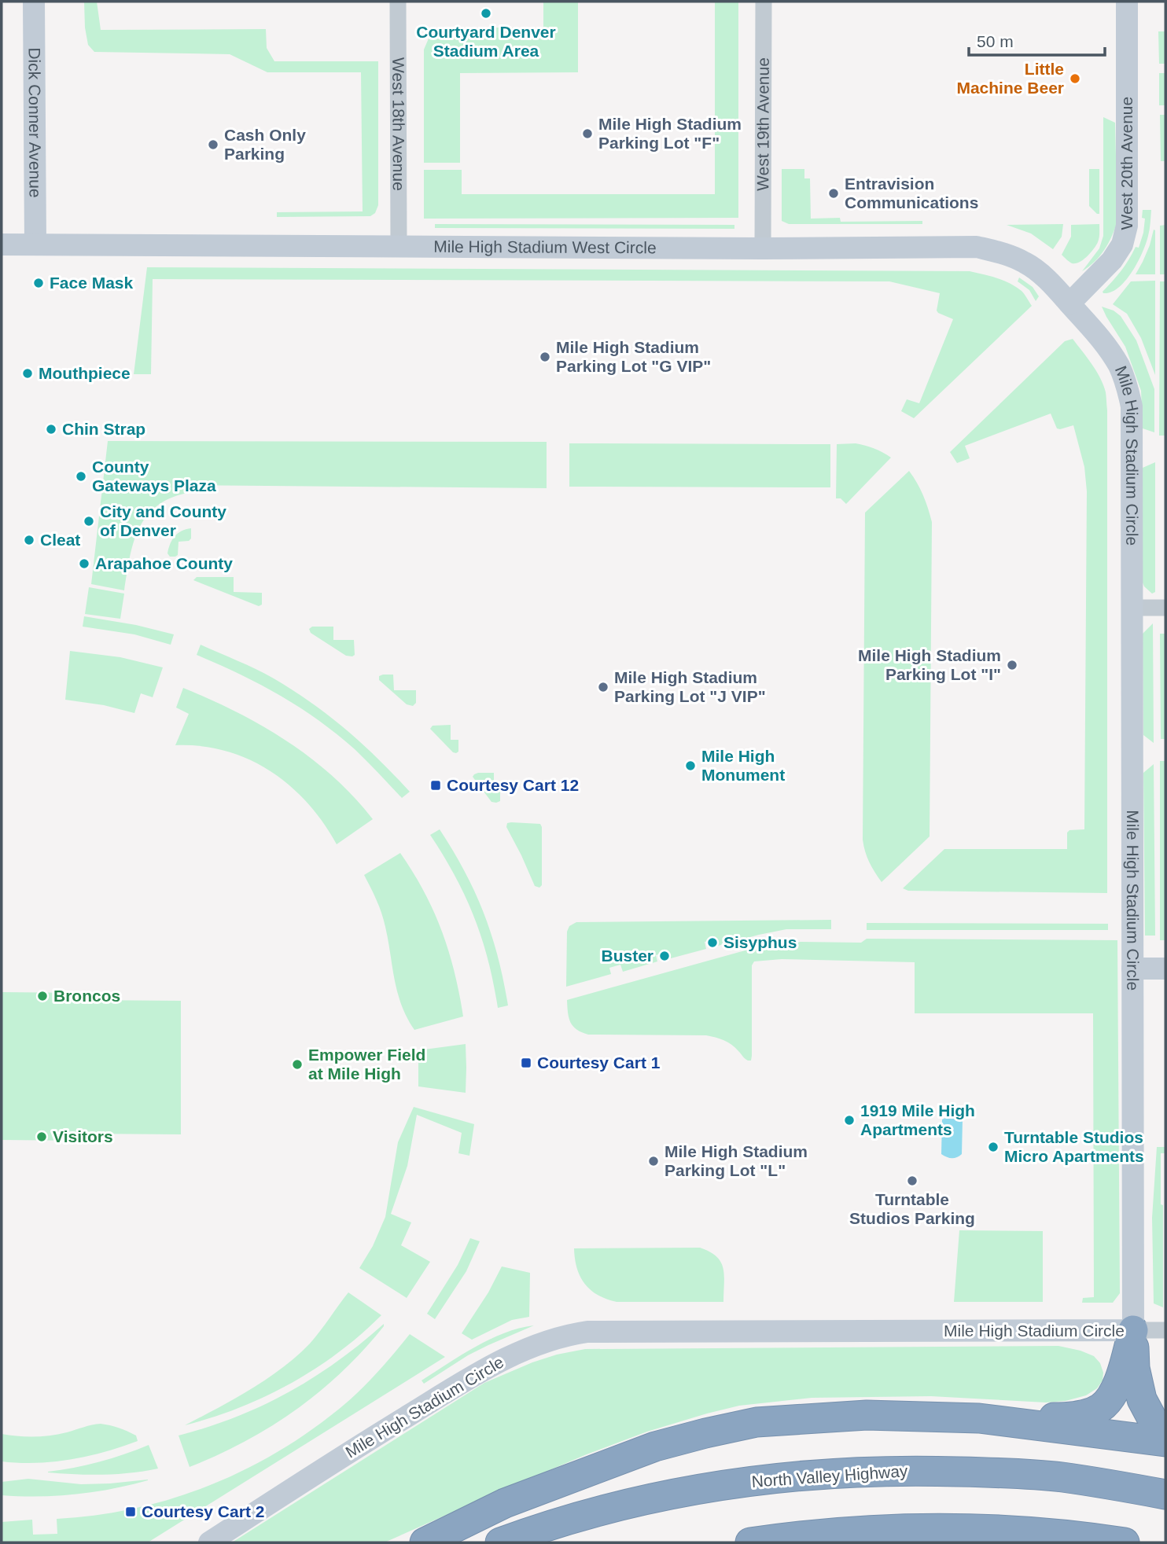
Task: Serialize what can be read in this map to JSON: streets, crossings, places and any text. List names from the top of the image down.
{
  "streets": {
    "highway": ["North Valley Highway"],
    "street": [
      "Dick Conner Avenue",
      "West 18th Avenue",
      "West 19th Avenue",
      "West 20th Avenue",
      "Mile High Stadium West Circle",
      "Mile High Stadium Circle"
    ]
  },
  "crossings": [
    ["Dick Conner Avenue", "Mile High Stadium West Circle"],
    ["West 18th Avenue", "Mile High Stadium West Circle"],
    ["West 19th Avenue", "Mile High Stadium West Circle"],
    ["West 20th Avenue", "Mile High Stadium West Circle"],
    ["West 20th Avenue", "Mile High Stadium Circle"],
    ["Mile High Stadium West Circle", "Mile High Stadium Circle"]
  ],
  "places": {
    "other": [
      "Courtyard Denver Stadium Area",
      "Little Machine Beer",
      "Mile High Stadium Parking Lot \"F\"",
      "Cash Only Parking",
      "Entravision Communications",
      "Face Mask",
      "Mile High Stadium Parking Lot \"G VIP\"",
      "Mouthpiece",
      "Chin Strap",
      "County Gateways Plaza",
      "City and County of Denver",
      "Cleat",
      "Arapahoe County",
      "Mile High Stadium Parking Lot \"I\"",
      "Mile High Stadium Parking Lot \"J VIP\"",
      "Mile High Monument",
      "Sisyphus",
      "Buster",
      "Broncos",
      "Empower Field at Mile High",
      "1919 Mile High Apartments",
      "Visitors",
      "Turntable Studios Micro Apartments",
      "Mile High Stadium Parking Lot \"L\"",
      "Turntable Studios Parking"
    ],
    "transit": ["Courtesy Cart 12", "Courtesy Cart 1", "Courtesy Cart 2"]
  },
  "scale_bar": "50 m"
}
